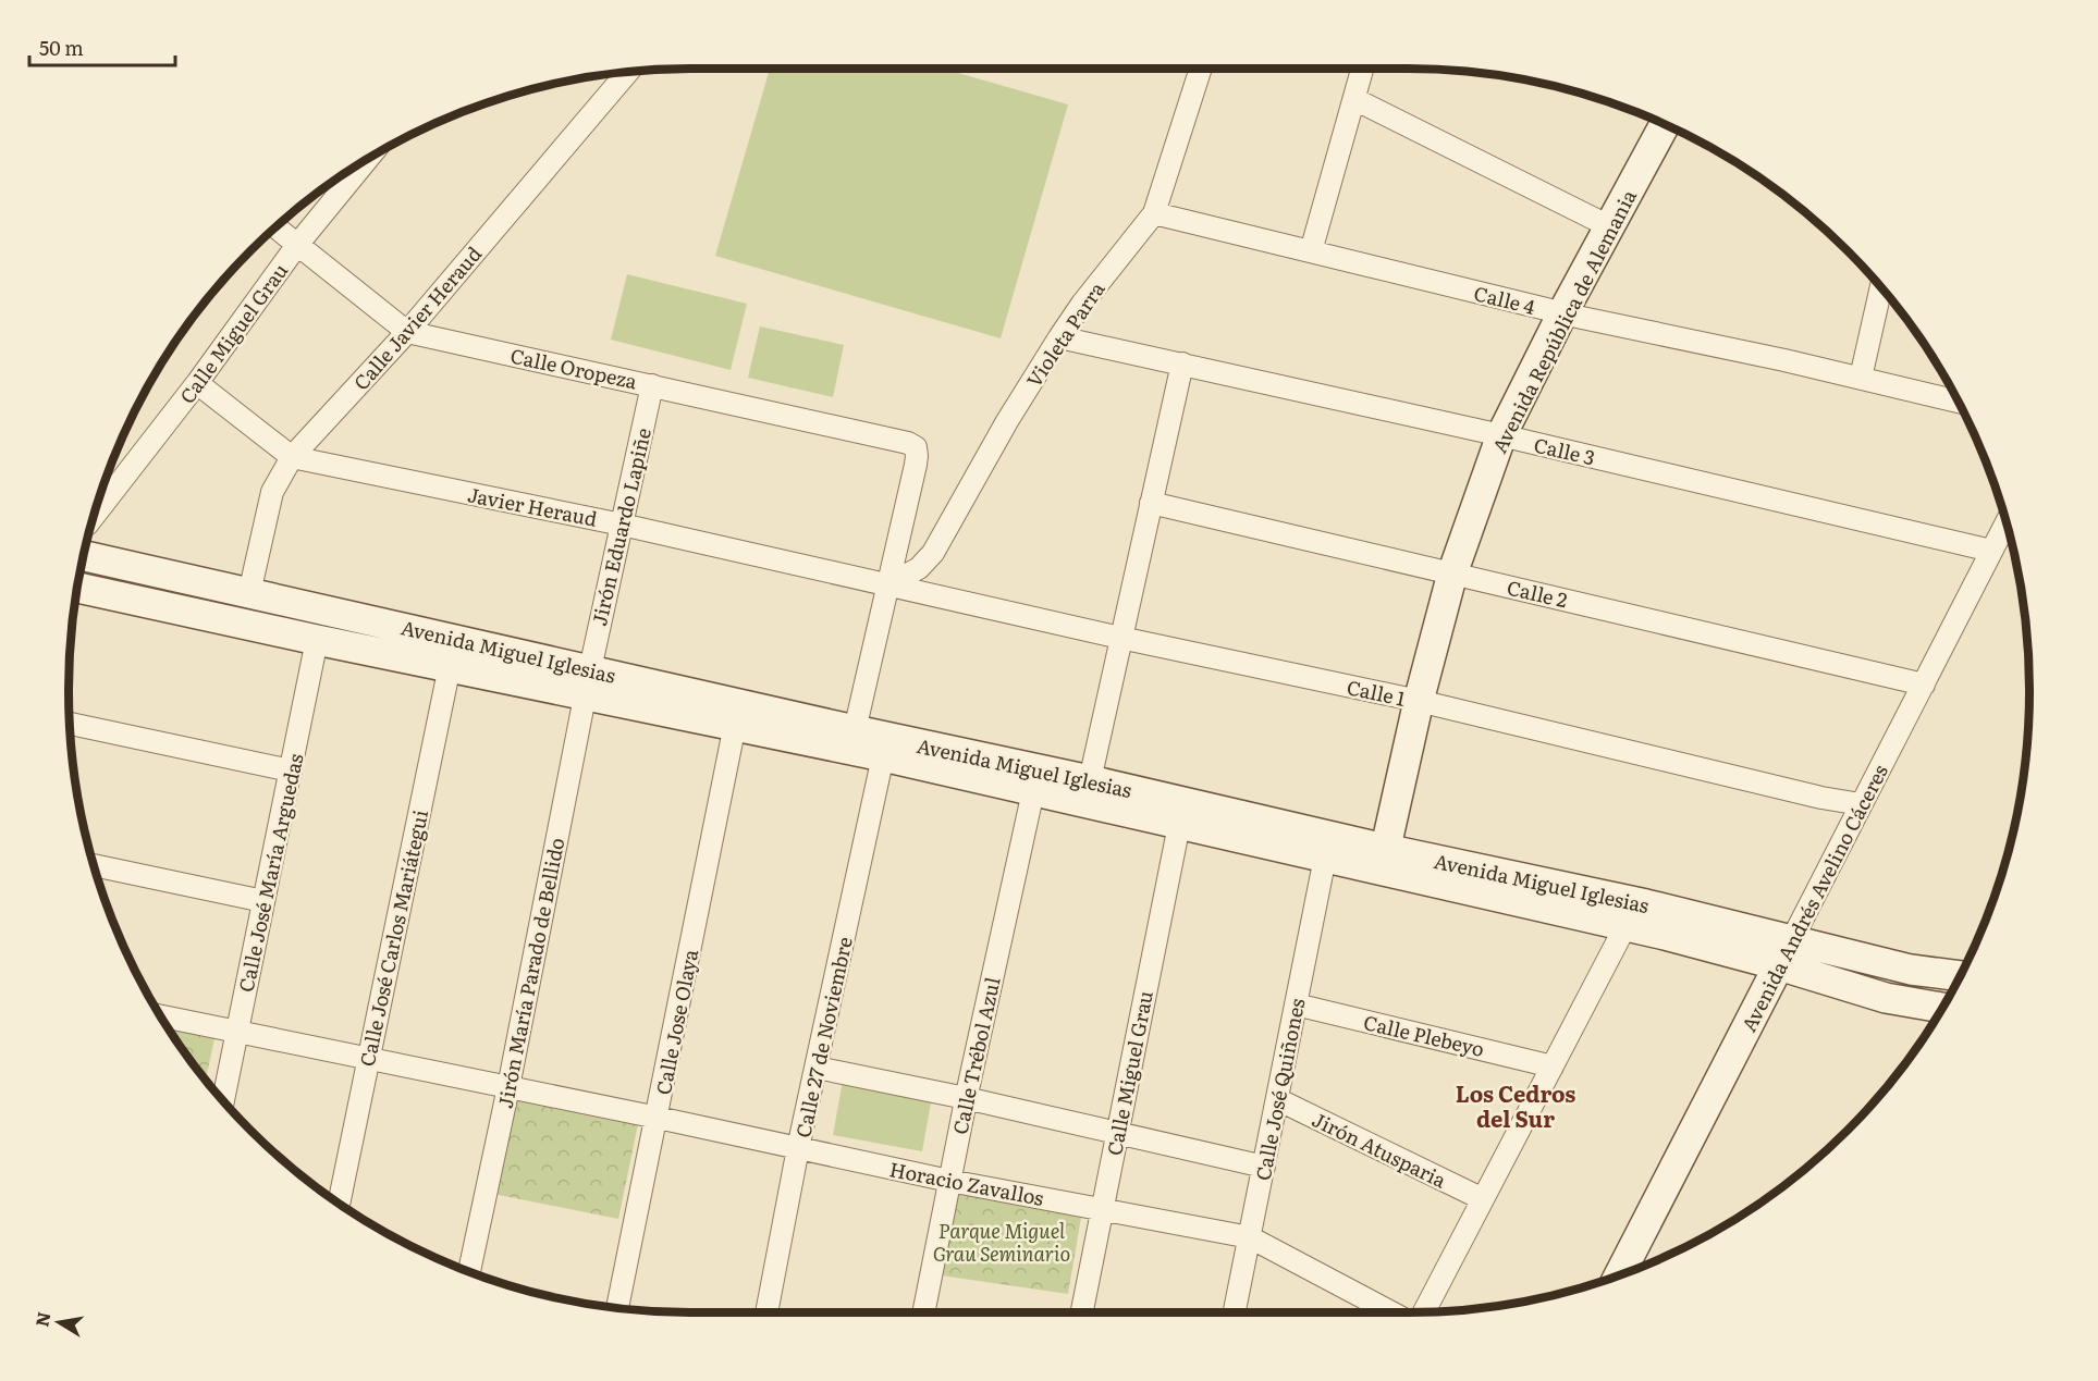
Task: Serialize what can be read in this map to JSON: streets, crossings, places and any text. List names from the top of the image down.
{
  "streets": {
    "main road": ["Avenida República de Alemania", "Avenida Miguel Iglesias", "Avenida Andrés Avelino Cáceres"],
    "street": [
      "Calle 4",
      "Calle Javier Heraud",
      "Calle Miguel Grau",
      "Violeta Parra",
      "Calle Oropeza",
      "Calle 3",
      "Javier Heraud",
      "Jirón Eduardo Lapiñe",
      "Calle 2",
      "Calle 1",
      "Calle José María Arguedas",
      "Calle José Carlos Mariátegui",
      "Jirón María Parado de Bellido",
      "Calle Jose Olaya",
      "Calle Plebeyo",
      "Calle 27 de Noviembre",
      "Calle Trébol Azul",
      "Calle José Quiñones",
      "Jirón Atusparia",
      "Horacio Zavallos"
    ]
  },
  "crossings": [
    ["Calle 4", "Avenida República de Alemania"],
    ["Calle 4", "Violeta Parra"],
    ["Calle Javier Heraud", "Calle Oropeza"],
    ["Calle Javier Heraud", "Javier Heraud"],
    ["Calle Javier Heraud", "Avenida Miguel Iglesias"],
    ["Avenida República de Alemania", "Calle 3"],
    ["Avenida República de Alemania", "Calle 2"],
    ["Avenida República de Alemania", "Avenida Miguel Iglesias"],
    ["Avenida República de Alemania", "Calle 1"],
    ["Calle Miguel Grau", "Calle Oropeza"],
    ["Calle Miguel Grau", "Javier Heraud"],
    ["Calle Miguel Grau", "Avenida Miguel Iglesias"],
    ["Calle Miguel Grau", "Horacio Zavallos"],
    ["Violeta Parra", "Calle Oropeza"],
    ["Violeta Parra", "Calle 3"],
    ["Violeta Parra", "Javier Heraud"],
    ["Violeta Parra", "Calle 1"],
    ["Calle Oropeza", "Javier Heraud"],
    ["Calle Oropeza", "Jirón Eduardo Lapiñe"],
    ["Calle Oropeza", "Calle 1"],
    ["Calle 3", "Avenida Andrés Avelino Cáceres"],
    ["Javier Heraud", "Jirón Eduardo Lapiñe"],
    ["Javier Heraud", "Calle 1"],
    ["Jirón Eduardo Lapiñe", "Avenida Miguel Iglesias"],
    ["Jirón Eduardo Lapiñe", "Jirón María Parado de Bellido"],
    ["Calle 2", "Avenida Andrés Avelino Cáceres"],
    ["Avenida Miguel Iglesias", "Calle José María Arguedas"],
    ["Avenida Miguel Iglesias", "Avenida Andrés Avelino Cáceres"],
    ["Avenida Miguel Iglesias", "Calle José Carlos Mariátegui"],
    ["Avenida Miguel Iglesias", "Jirón María Parado de Bellido"],
    ["Avenida Miguel Iglesias", "Calle Jose Olaya"],
    ["Avenida Miguel Iglesias", "Calle 27 de Noviembre"],
    ["Avenida Miguel Iglesias", "Calle Trébol Azul"],
    ["Avenida Miguel Iglesias", "Calle José Quiñones"],
    ["Calle 1", "Avenida Andrés Avelino Cáceres"],
    ["Calle José María Arguedas", "Horacio Zavallos"],
    ["Calle José Carlos Mariátegui", "Horacio Zavallos"],
    ["Jirón María Parado de Bellido", "Horacio Zavallos"],
    ["Calle Jose Olaya", "Horacio Zavallos"],
    ["Calle Plebeyo", "Calle José Quiñones"],
    ["Calle 27 de Noviembre", "Horacio Zavallos"],
    ["Calle Trébol Azul", "Horacio Zavallos"],
    ["Calle José Quiñones", "Jirón Atusparia"],
    ["Calle José Quiñones", "Horacio Zavallos"]
  ],
  "districts": ["Los Cedros del Sur"],
  "parks": ["Parque Miguel Grau Seminario"],
  "scale_bar": "50 m",
  "north": "left"
}
